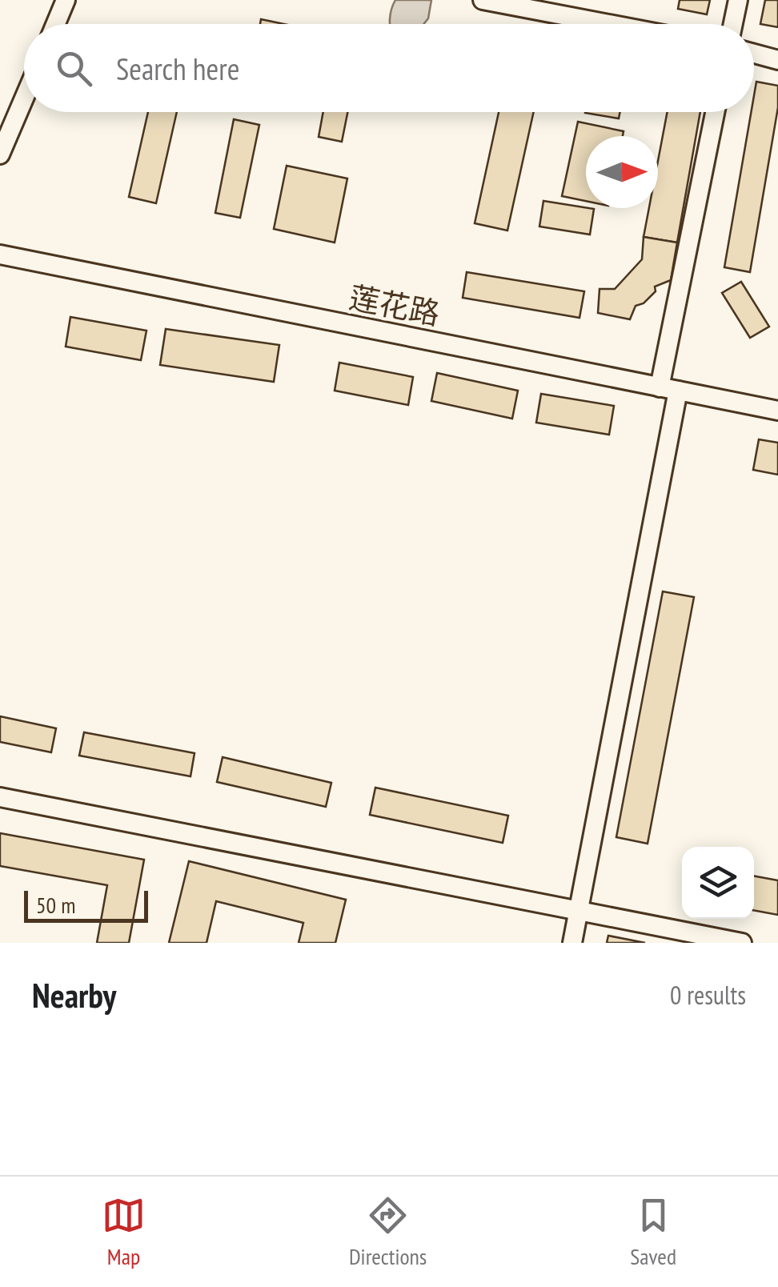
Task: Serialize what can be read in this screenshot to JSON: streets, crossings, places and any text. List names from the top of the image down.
{
  "streets": {
    "street": ["莲花路"]
  },
  "scale_bar": "50 m",
  "north": "right",
  "page": {
    "search": "Search here",
    "scale": "50 m",
    "heading": ["Nearby", "0 results"],
    "nav": ["Map", "Directions", "Saved"]
  }
}
